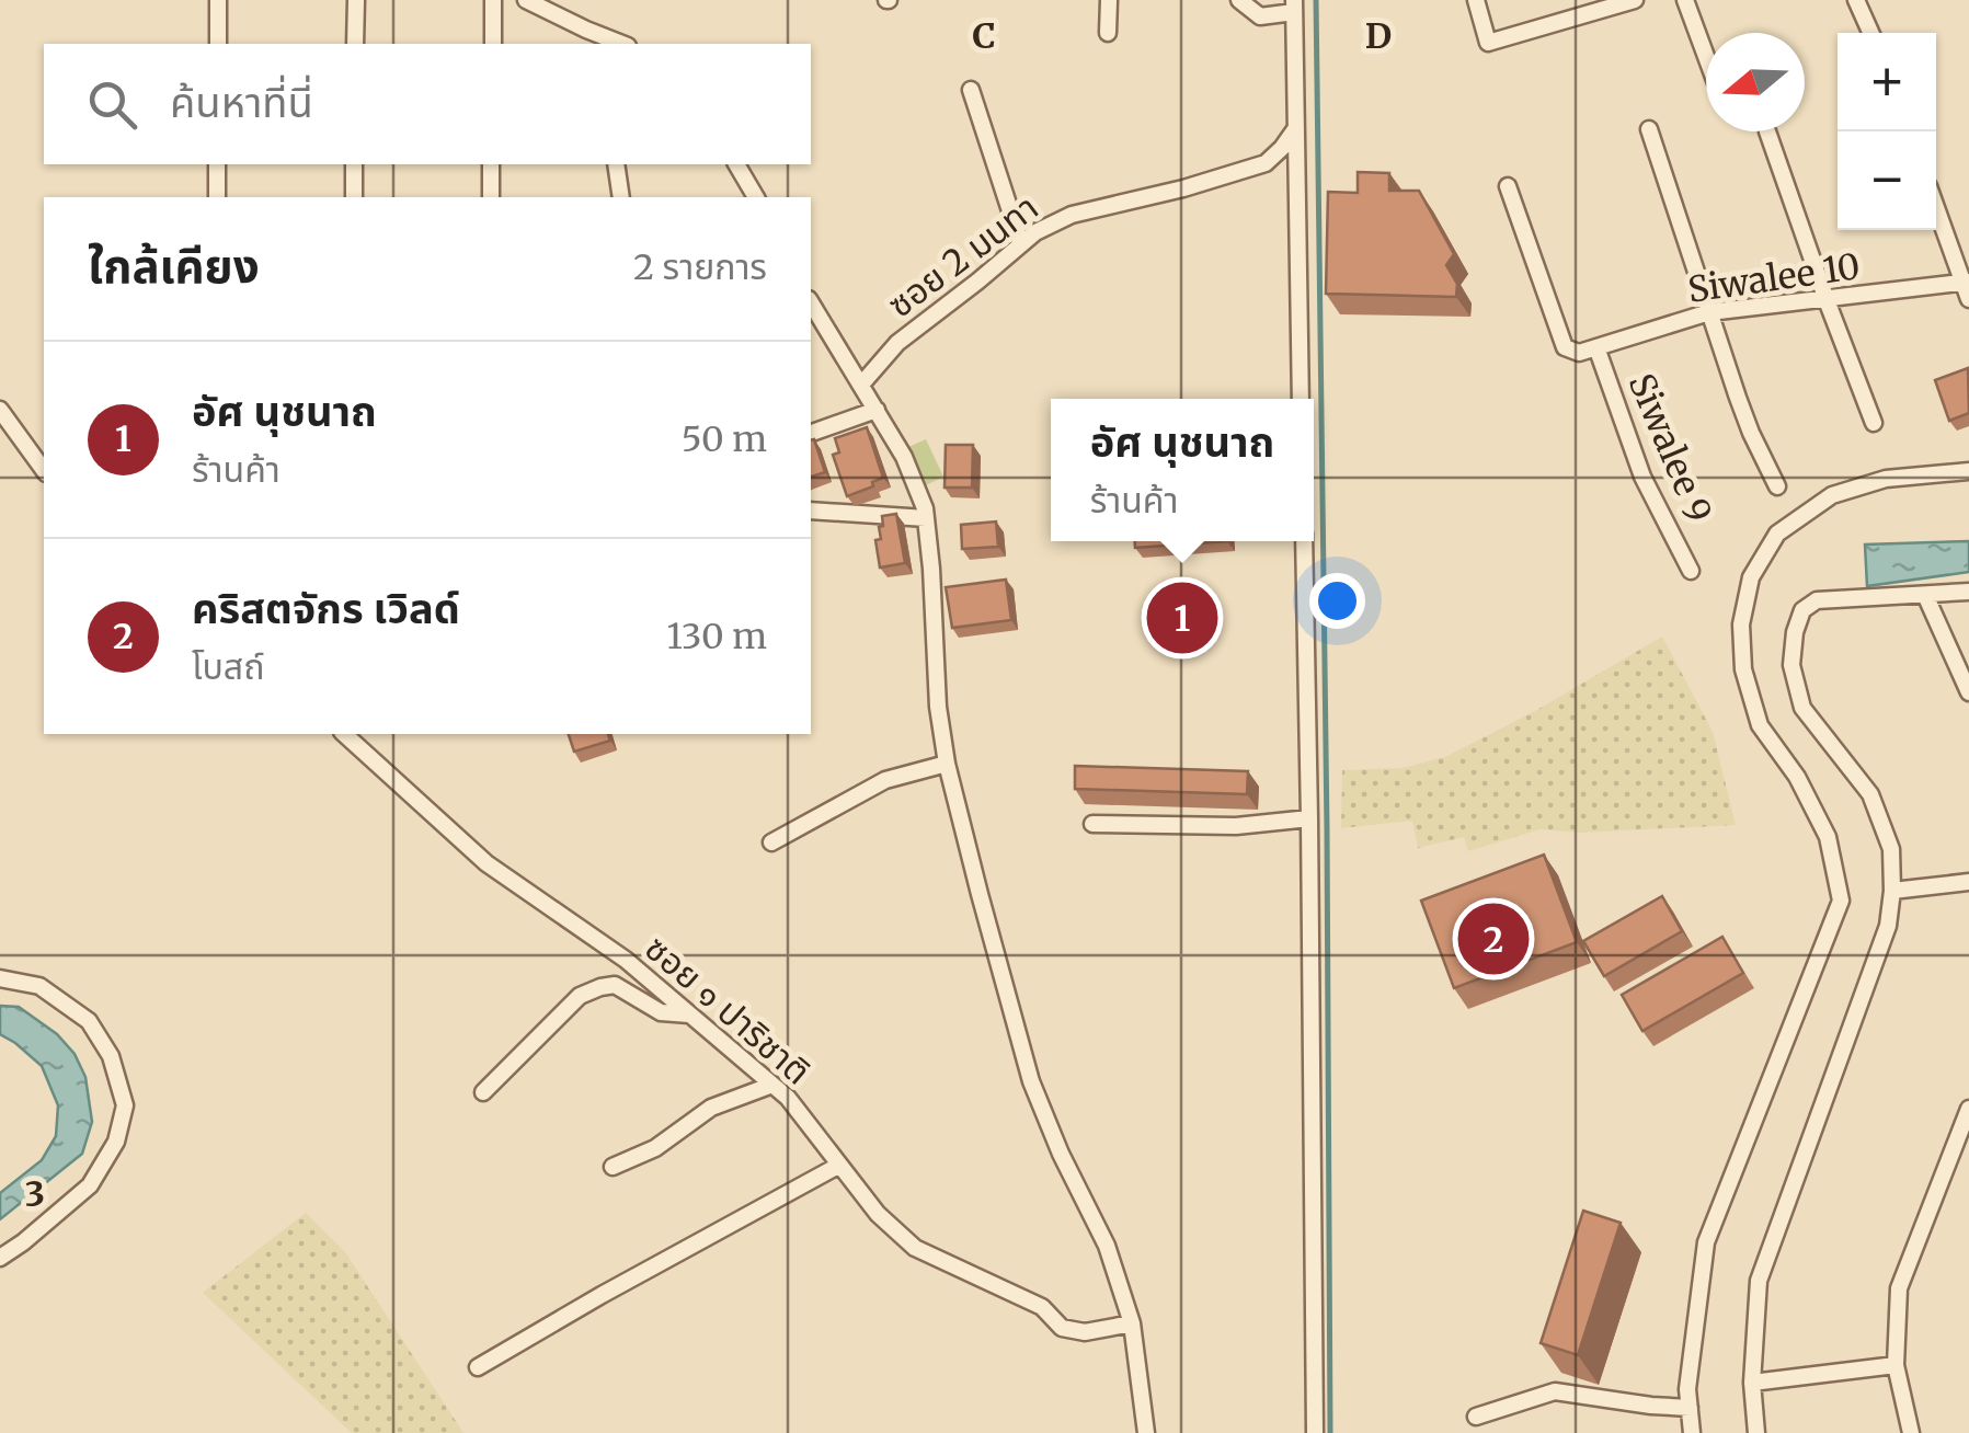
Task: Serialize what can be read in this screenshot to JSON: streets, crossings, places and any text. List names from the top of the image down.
{
  "streets": {
    "street": [
      "ซอย 2 มนทา",
      "Siwalee 10",
      "Siwalee 9",
      "ซอย ๑ ปาริชาติ"
    ]
  },
  "crossings": [
    ["Siwalee 10", "Siwalee 9"]
  ],
  "north": "left",
  "page": {
    "map_buttons": ["+", "−"],
    "search": "ค้นหาที่นี่",
    "heading": ["ใกล้เคียง", "2 รายการ"],
    "list": [
      {
        "mark": "1",
        "name": "อัศ นุชนาถ",
        "note": "ร้านค้า",
        "value": "50 m"
      },
      {
        "mark": "2",
        "name": "คริสตจักร เวิลด์",
        "note": "โบสถ์",
        "value": "130 m"
      }
    ],
    "popup": ["อัศ นุชนาถ", "ร้านค้า"],
    "pins": ["1", "2"]
  },
  "grid": {
    "columns": ["C", "D"],
    "rows": ["3"]
  }
}
